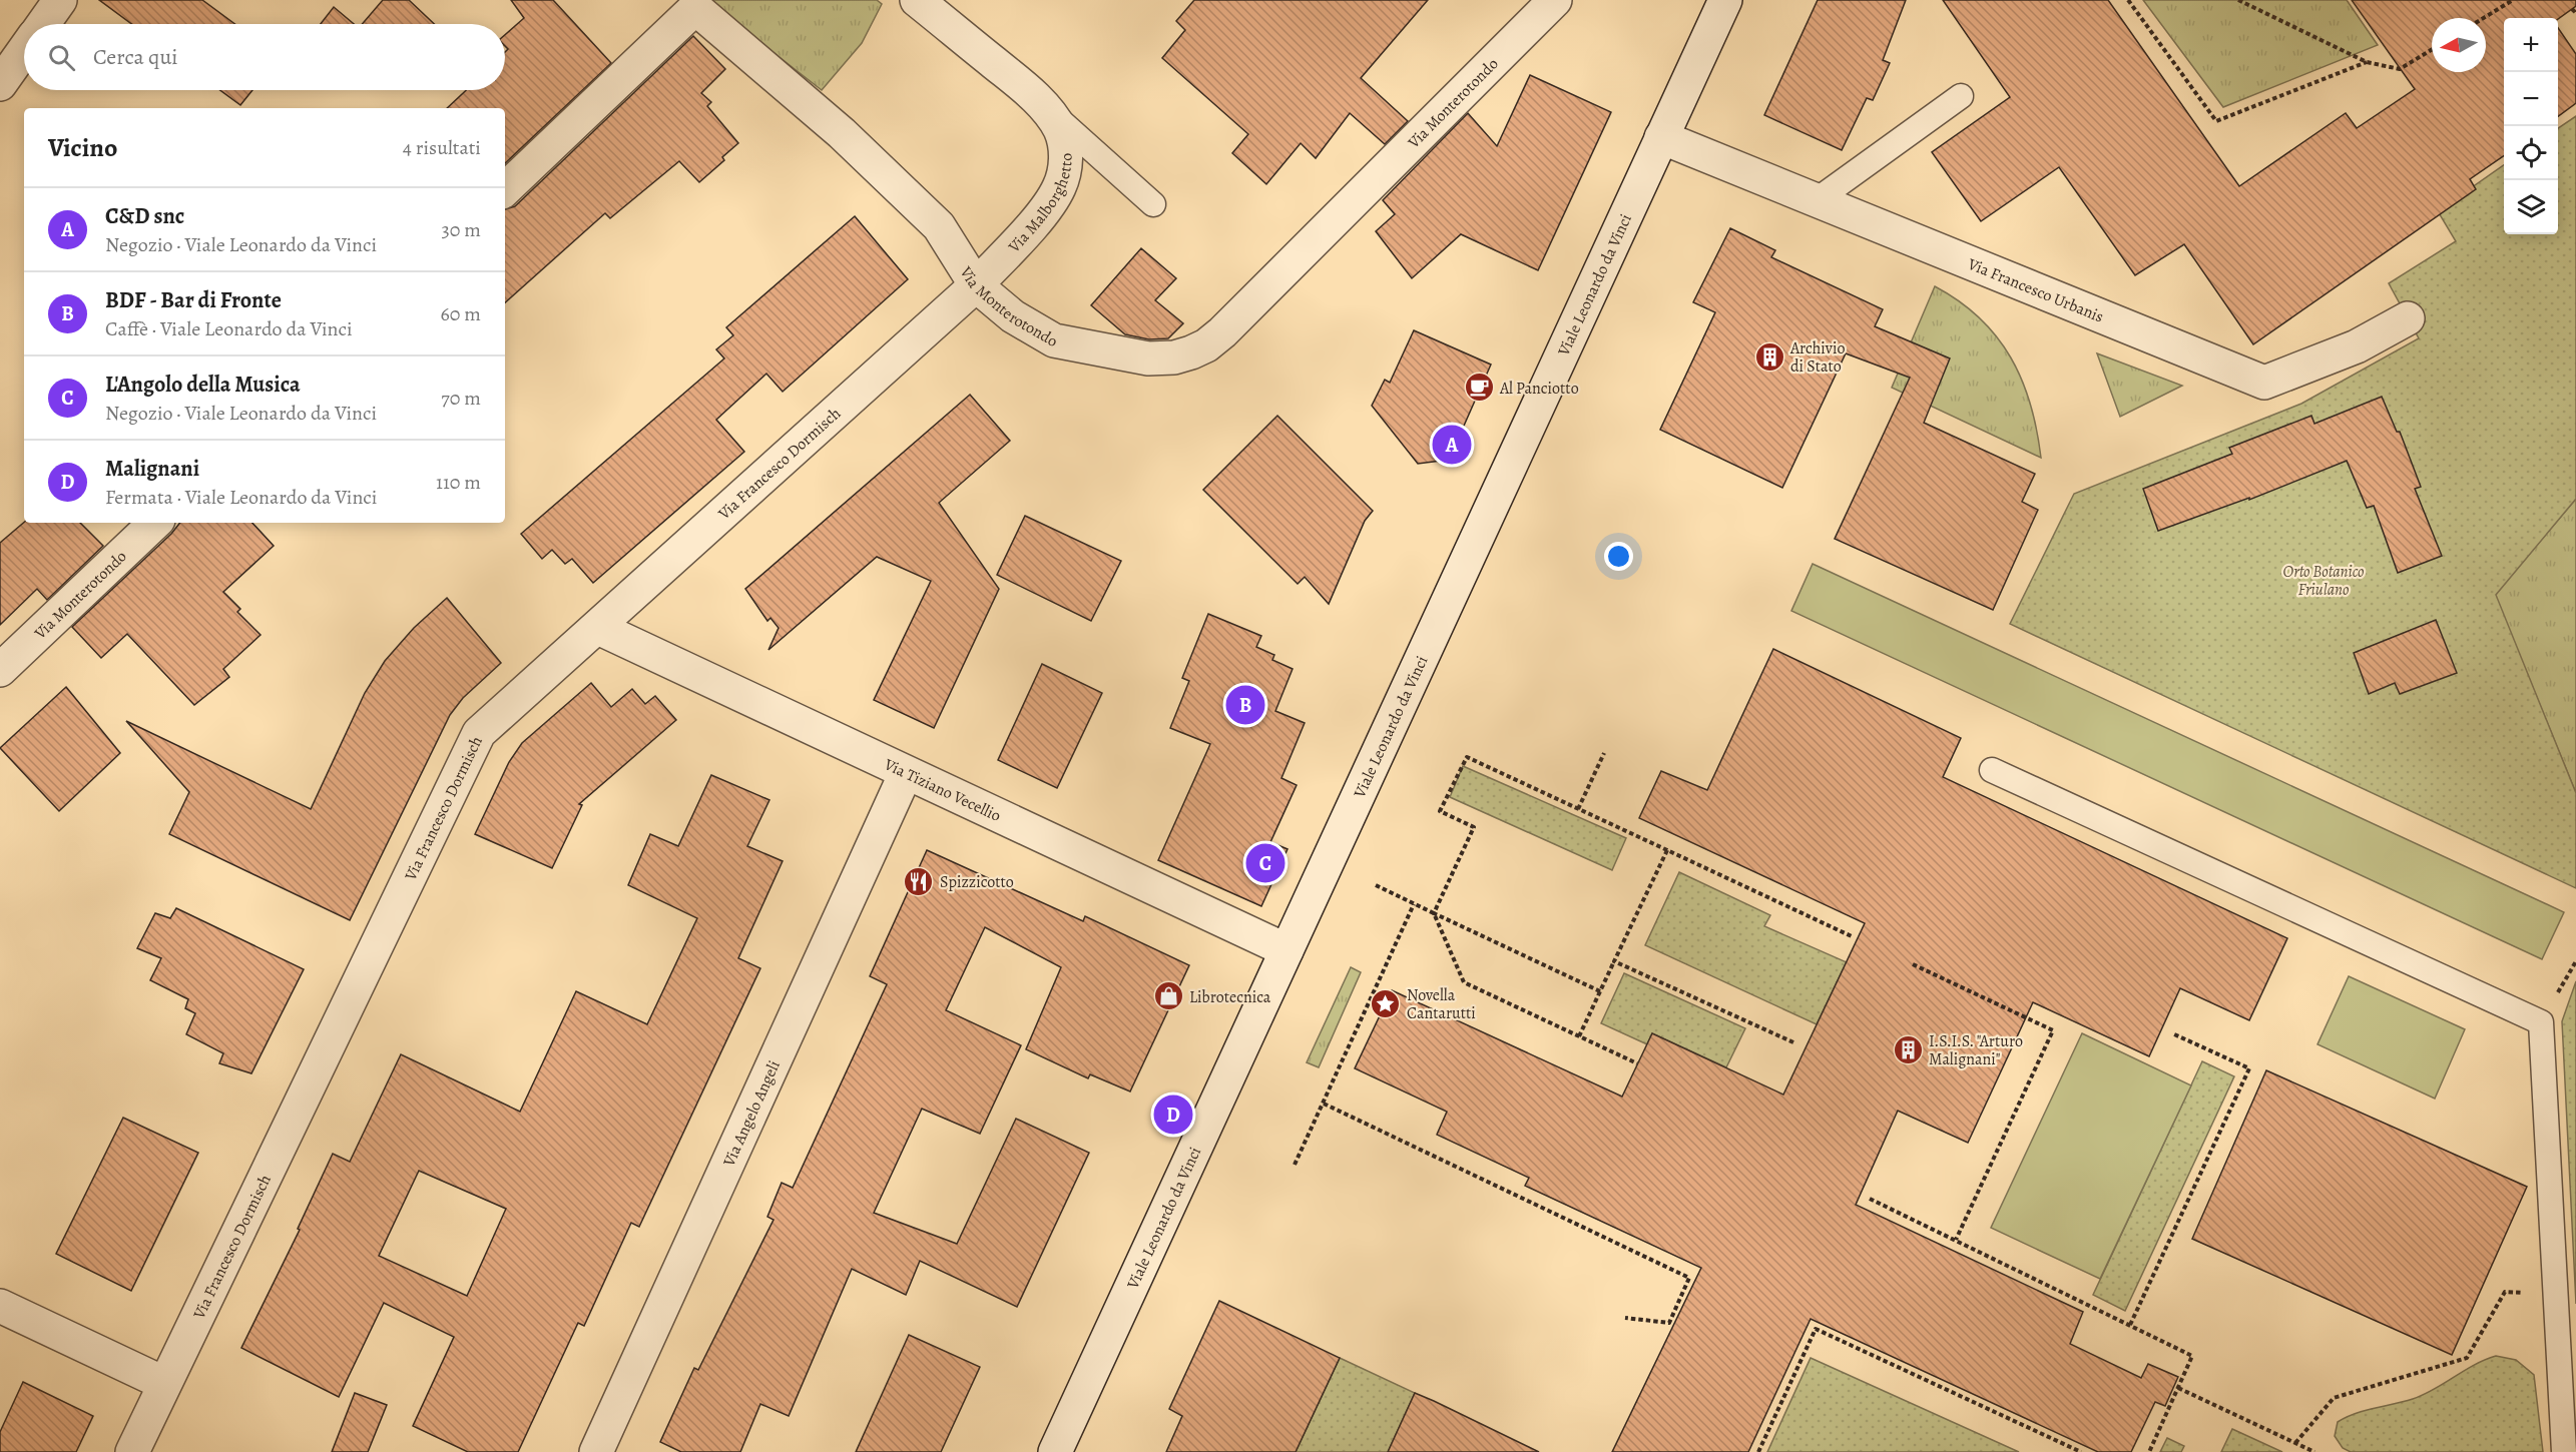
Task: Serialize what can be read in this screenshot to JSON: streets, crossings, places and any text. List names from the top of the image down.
{
  "streets": {
    "street": [
      "Via Monterotondo",
      "Via Malborghetto",
      "Viale Leonardo da Vinci",
      "Via Francesco Urbanis",
      "Via Francesco Dormisch",
      "Via Tiziano Vecellio",
      "Via Angelo Angeli"
    ]
  },
  "crossings": [
    ["Via Monterotondo", "Via Malborghetto"],
    ["Via Monterotondo", "Via Francesco Dormisch"],
    ["Via Malborghetto", "Via Francesco Dormisch"],
    ["Viale Leonardo da Vinci", "Via Francesco Urbanis"],
    ["Viale Leonardo da Vinci", "Via Tiziano Vecellio"],
    ["Via Francesco Dormisch", "Via Tiziano Vecellio"],
    ["Via Tiziano Vecellio", "Via Angelo Angeli"]
  ],
  "parks": ["Orto Botanico Friulano"],
  "places": {
    "building": ["Archivio di Stato", "I.S.I.S. \"Arturo Malignani\""],
    "cafe": ["Al Panciotto"],
    "restaurant": ["Spizzicotto"],
    "shop": ["Librotecnica"],
    "place": ["Novella Cantarutti"]
  },
  "north": "left",
  "page": {
    "map_buttons": ["+", "−"],
    "search": "Cerca qui",
    "heading": ["Vicino", "4 risultati"],
    "list": [
      {
        "mark": "A",
        "name": "C&D snc",
        "note": "Negozio · Viale Leonardo da Vinci",
        "value": "30 m"
      },
      {
        "mark": "B",
        "name": "BDF - Bar di Fronte",
        "note": "Caffè · Viale Leonardo da Vinci",
        "value": "60 m"
      },
      {
        "mark": "C",
        "name": "L'Angolo della Musica",
        "note": "Negozio · Viale Leonardo da Vinci",
        "value": "70 m"
      },
      {
        "mark": "D",
        "name": "Malignani",
        "note": "Fermata · Viale Leonardo da Vinci",
        "value": "110 m"
      }
    ],
    "pins": [
      "A",
      "B",
      "C",
      "D"
    ]
  }
}
